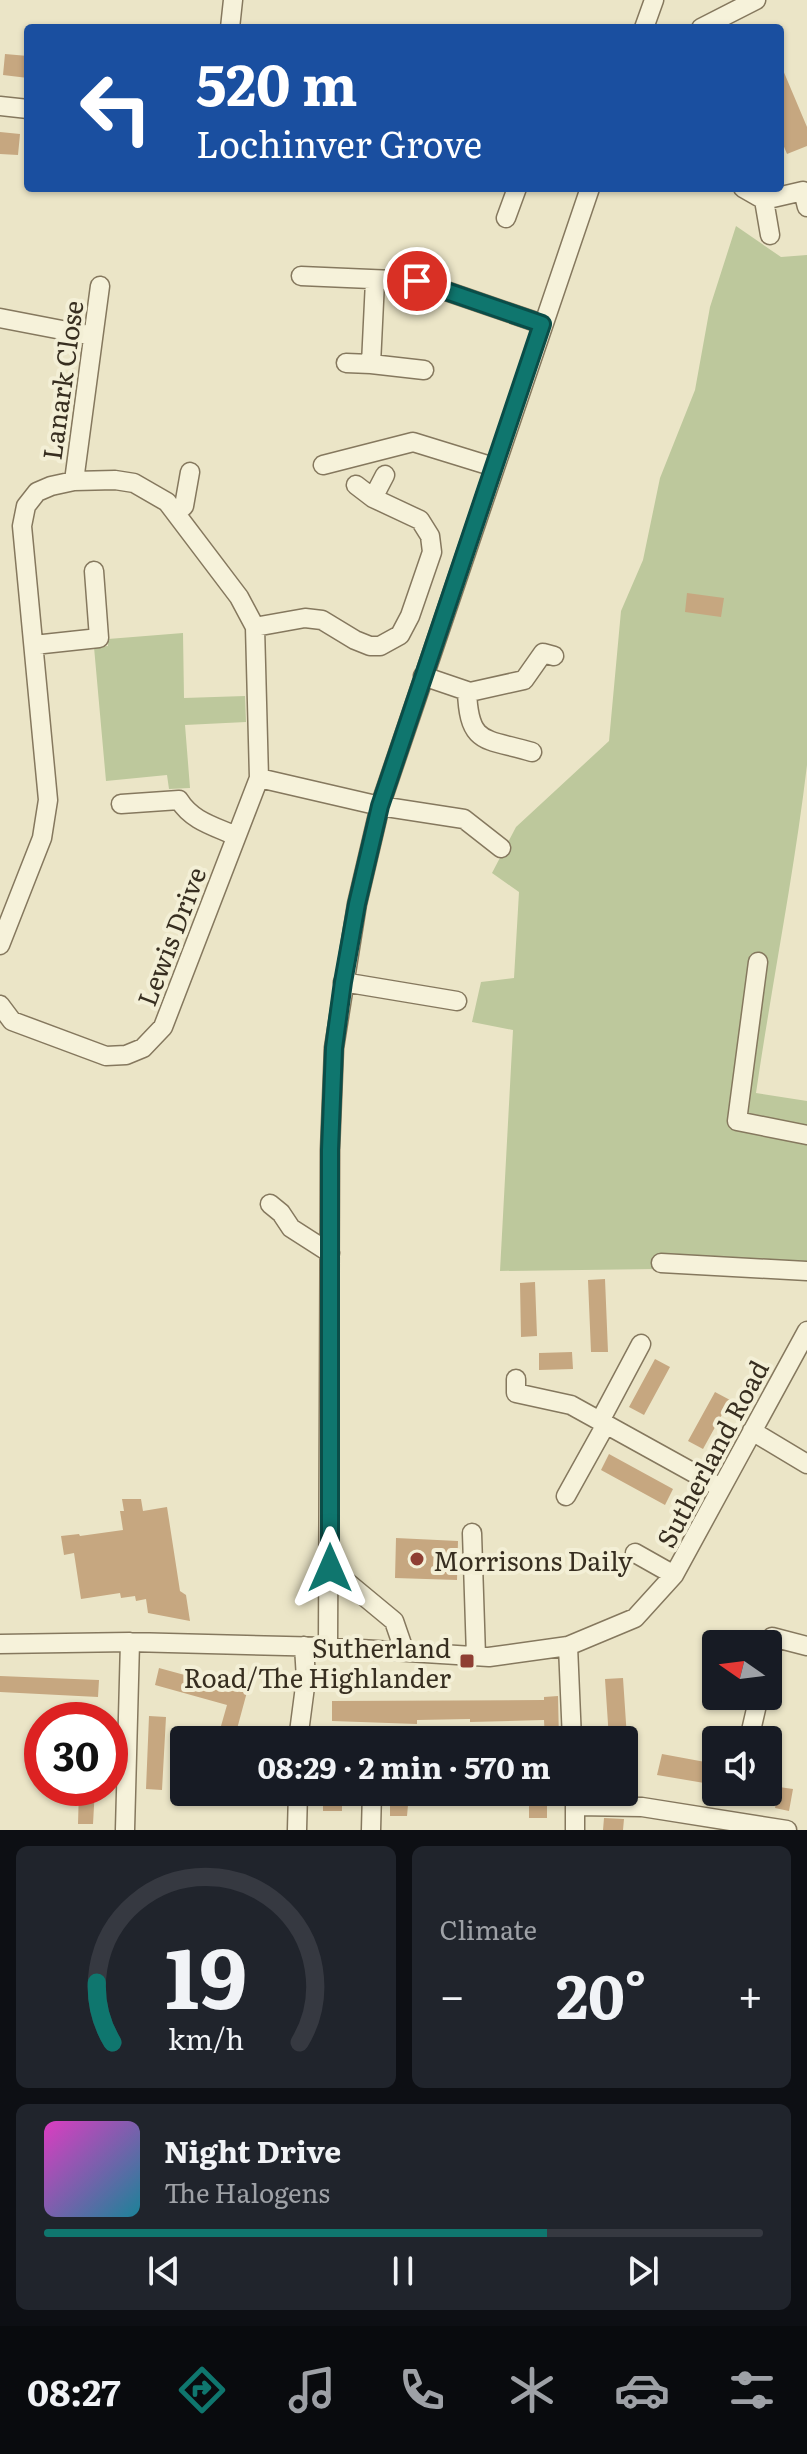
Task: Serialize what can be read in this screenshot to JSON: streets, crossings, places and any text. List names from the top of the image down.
{
  "streets": {
    "street": ["Lanark Close", "Lewis Drive", "Sutherland Road"]
  },
  "crossings": [
    ["Lanark Close", "Lewis Drive"]
  ],
  "places": {
    "other": ["Morrisons Daily"],
    "transit": ["Sutherland Road/The Highlander"]
  },
  "north": "left",
  "page": {
    "turn": ["520 m", "Lochinver Grove"],
    "limit": "30",
    "trip": "08:29 · 2 min · 570 m",
    "tile": "Climate",
    "heat": ["−", "20°", "+"],
    "song": ["Night Drive", "The Halogens"],
    "tabs": "08:27",
    "gauge": ["19", "km/h"]
  }
}
